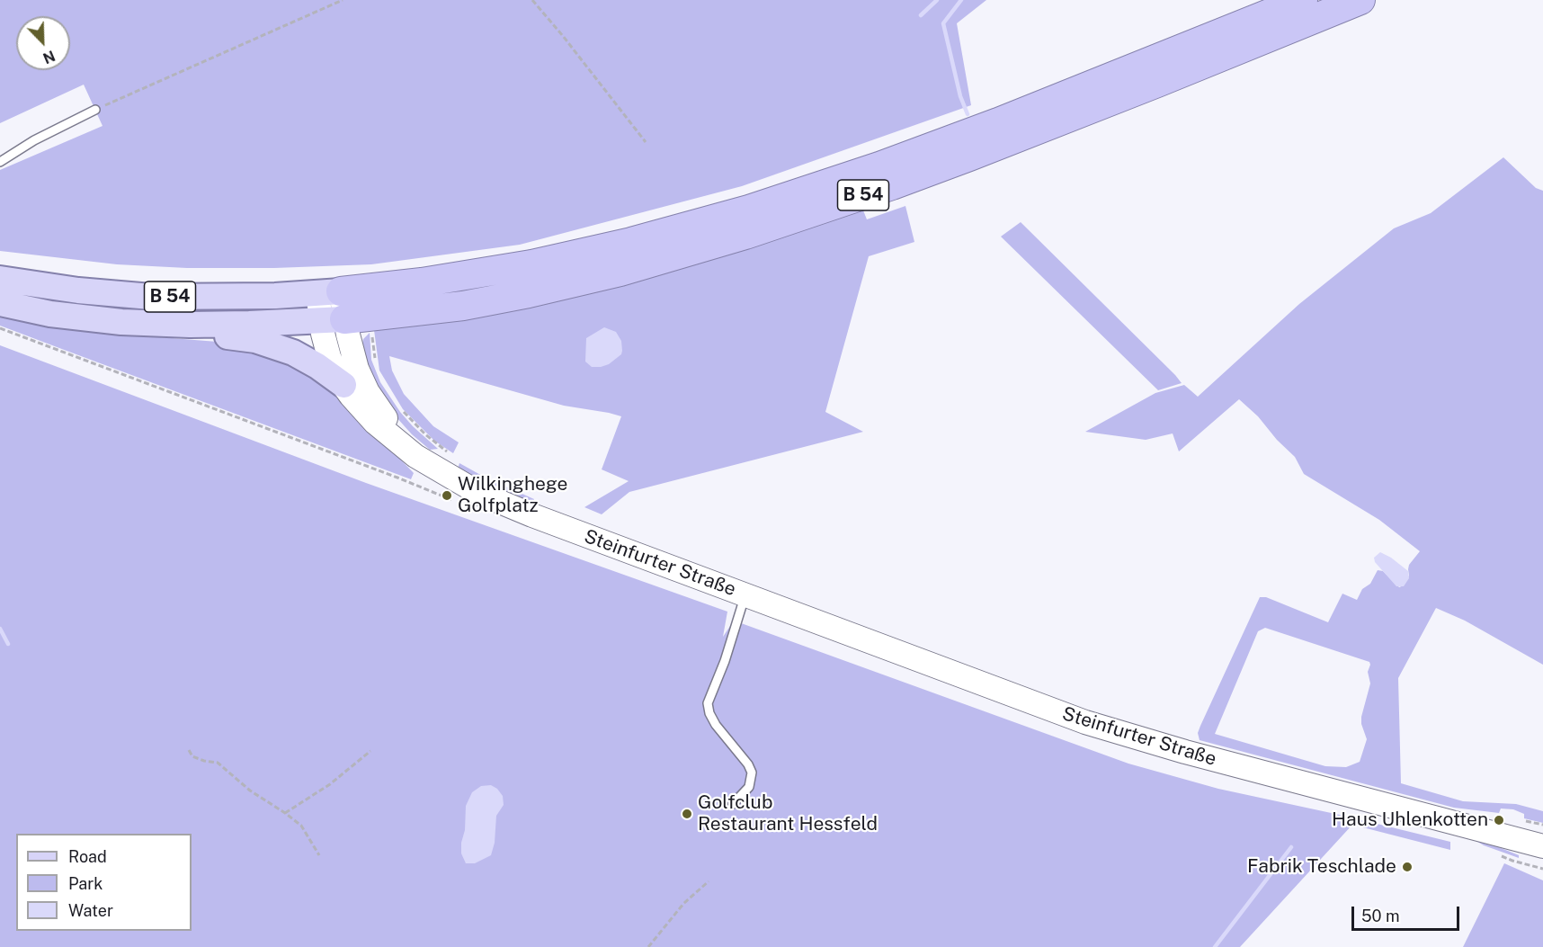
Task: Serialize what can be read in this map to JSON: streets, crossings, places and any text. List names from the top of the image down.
{
  "streets": {
    "highway": ["B 54"],
    "main road": ["Steinfurter Straße"]
  },
  "crossings": [
    ["B 54", "Steinfurter Straße"]
  ],
  "places": [
    "Wilkinghege Golfplatz",
    "Golfclub Restaurant Hessfeld",
    "Haus Uhlenkotten",
    "Fabrik Teschlade"
  ],
  "legend": ["Road", "Park", "Water"],
  "scale_bar": "50 m",
  "north": "bottom right"
}
